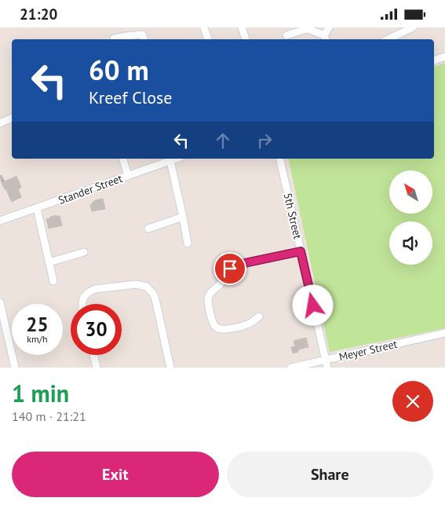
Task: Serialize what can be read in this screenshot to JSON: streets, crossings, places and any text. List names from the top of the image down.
{
  "streets": {
    "street": ["Stander Street", "5th Street", "Meyer Street"]
  },
  "crossings": [
    ["5th Street", "Meyer Street"]
  ],
  "north": "top left",
  "page": {
    "status": "21:20",
    "turn": ["60 m", "Kreef Close"],
    "speed": "25 km/h",
    "limit": "30",
    "heading": ["1 min", "140 m · 21:21"],
    "buttons": ["Exit", "Share"]
  }
}
